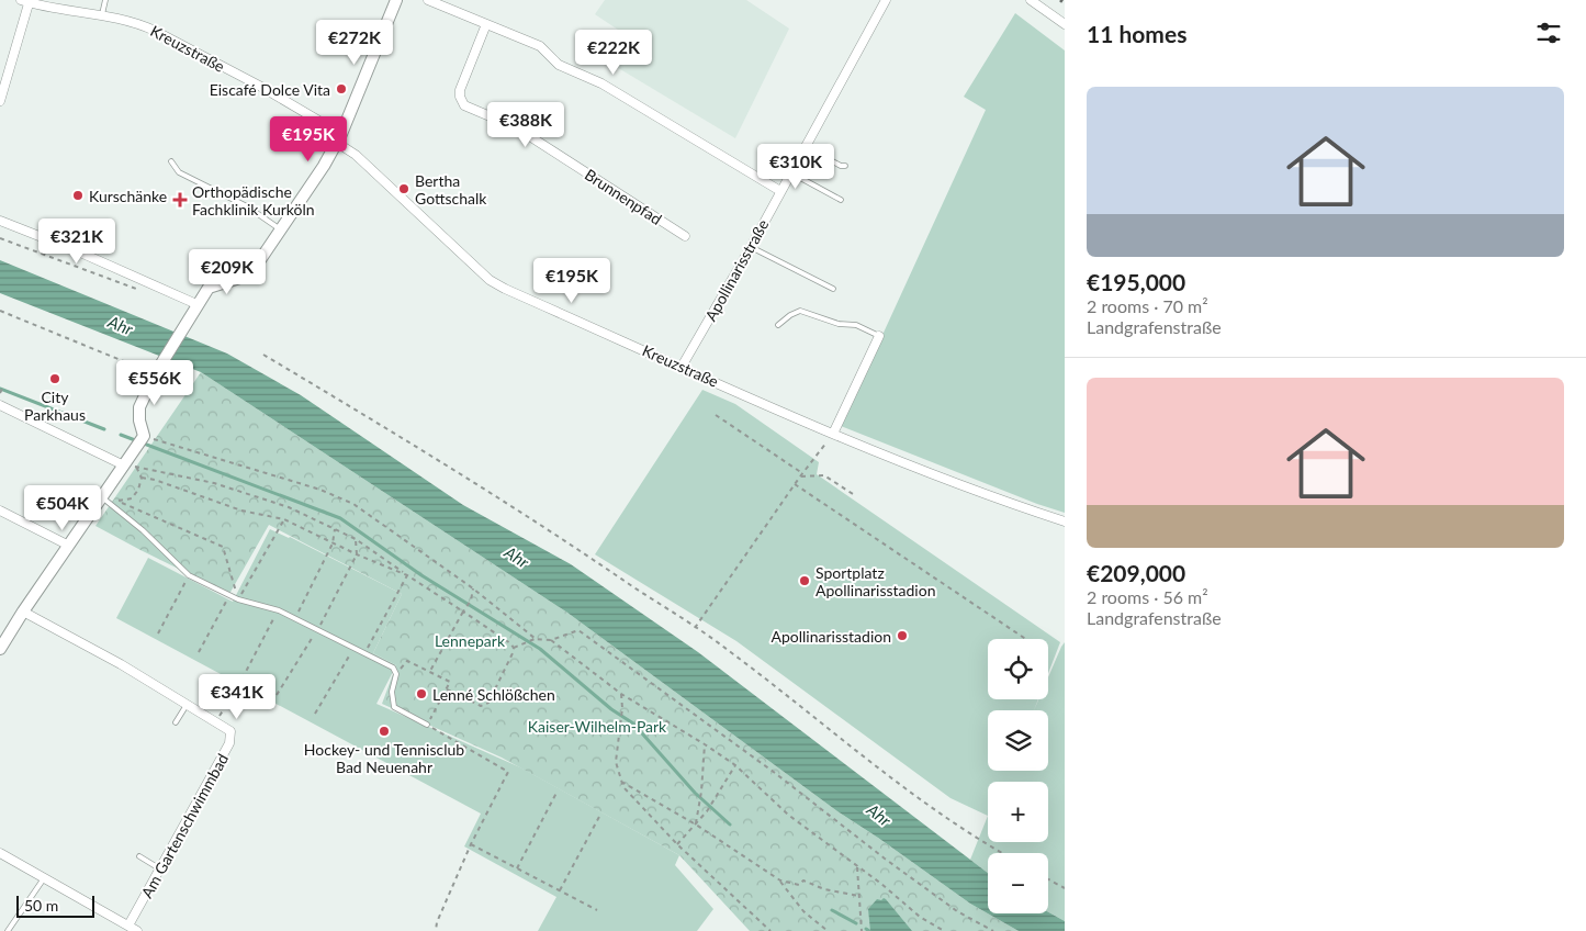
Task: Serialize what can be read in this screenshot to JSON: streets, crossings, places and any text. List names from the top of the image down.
{
  "streets": {
    "street": [
      "Kreuzstraße",
      "Brunnenpfad",
      "Apollinarisstraße",
      "Am Gartenschwimmbad"
    ]
  },
  "crossings": [
    ["Kreuzstraße", "Apollinarisstraße"]
  ],
  "water": ["Ahr"],
  "parks": ["Lennepark", "Kaiser-Wilhelm-Park"],
  "places": {
    "other": [
      "Eiscafé Dolce Vita",
      "Bertha Gottschalk",
      "Kurschänke",
      "City Parkhaus",
      "Sportplatz Apollinarisstadion",
      "Apollinarisstadion",
      "Lenné Schlößchen",
      "Hockey- und Tennisclub Bad Neuenahr"
    ],
    "health": ["Orthopädische Fachklinik Kurköln"]
  },
  "scale_bar": "50 m",
  "page": {
    "heading": "11 homes",
    "price": [
      "€272K",
      "€222K",
      "€388K",
      "€195K",
      "€310K",
      "€321K",
      "€209K",
      "€195K",
      "€556K",
      "€504K",
      "€341K"
    ],
    "list": [
      {
        "name": "€195,000",
        "note": "2 rooms · 70 m² · Landgrafenstraße"
      },
      {
        "name": "€209,000",
        "note": "2 rooms · 56 m² · Landgrafenstraße"
      }
    ],
    "map_buttons": ["+", "−"],
    "scale": "50 m"
  }
}
